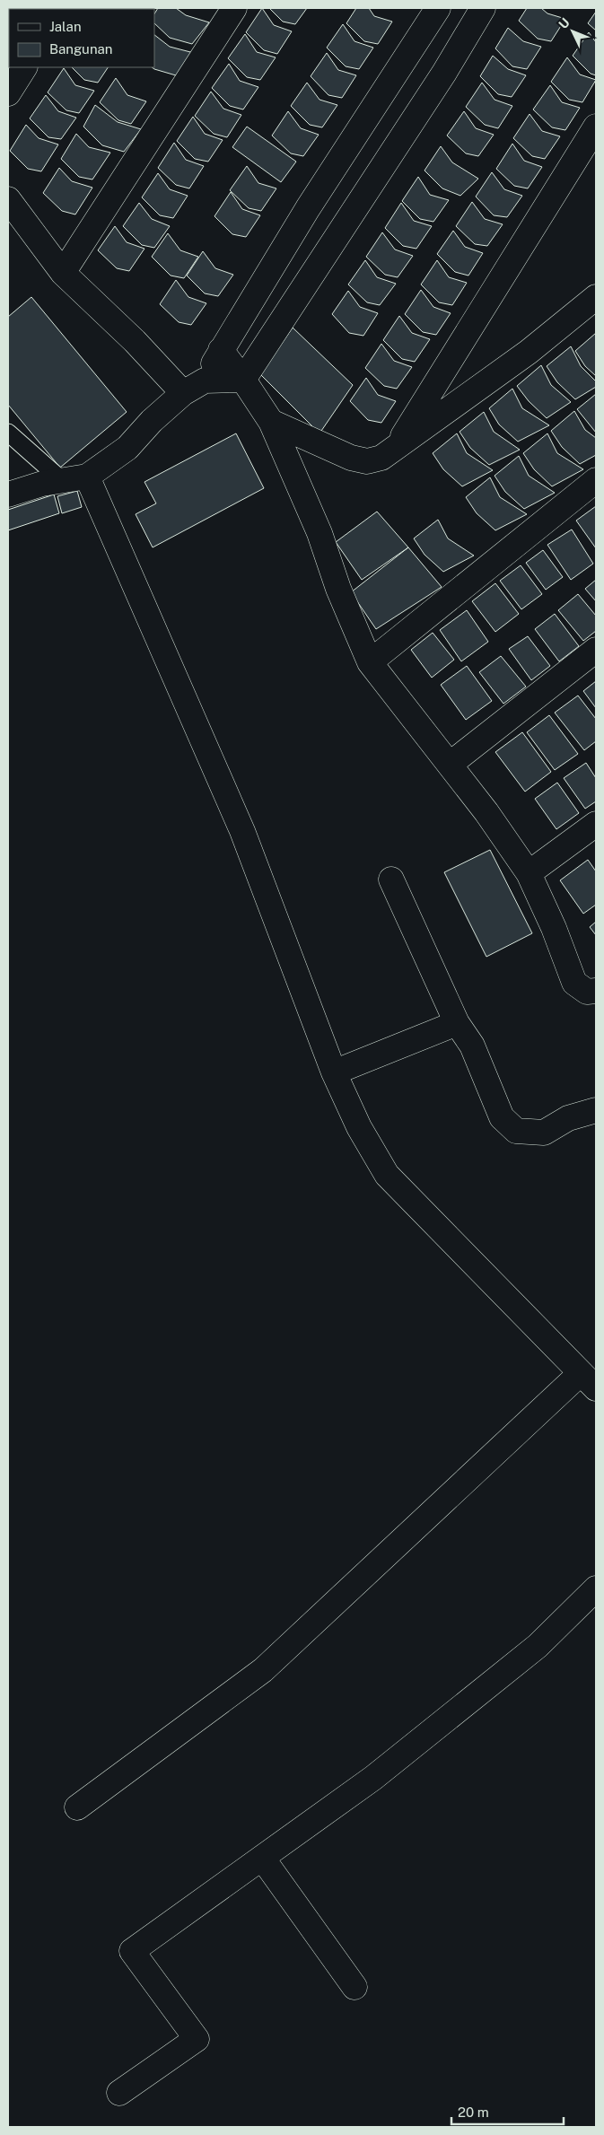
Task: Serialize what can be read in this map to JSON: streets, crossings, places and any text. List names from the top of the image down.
{
  "legend": ["Jalan", "Bangunan"],
  "scale_bar": "20 m",
  "north": "top left"
}
